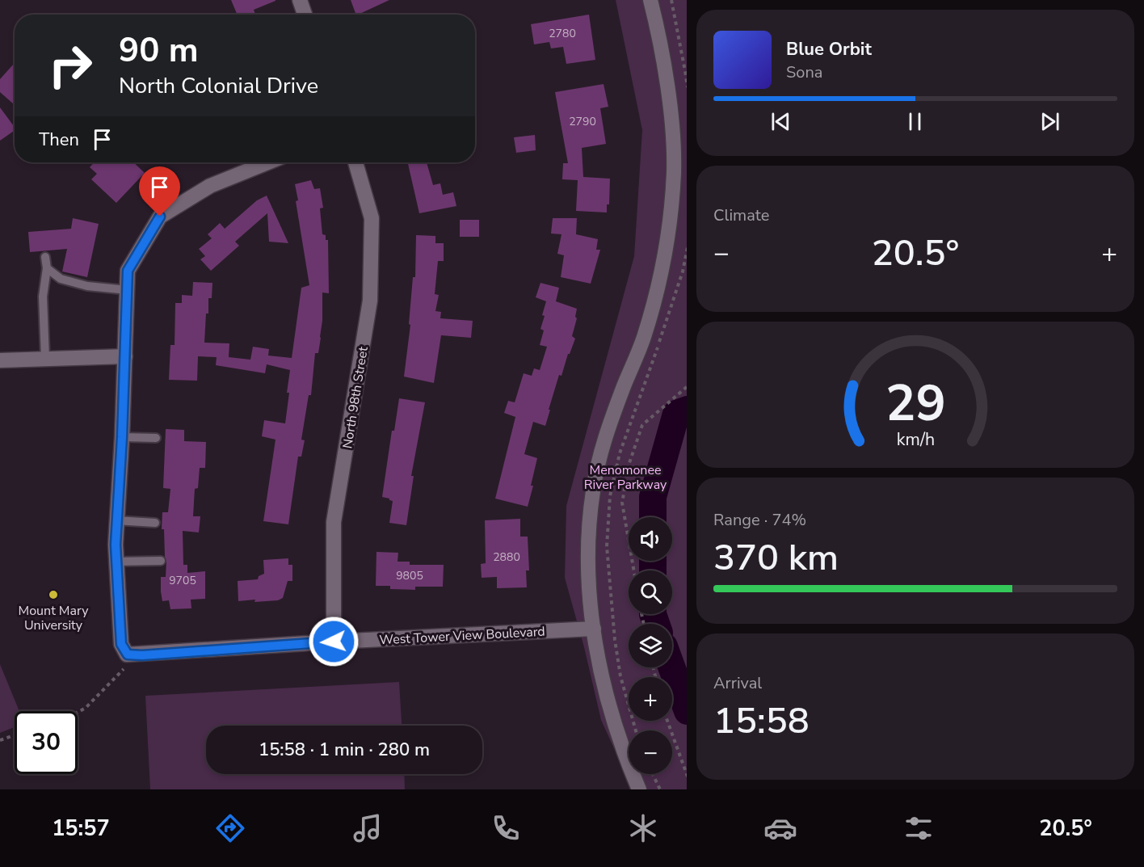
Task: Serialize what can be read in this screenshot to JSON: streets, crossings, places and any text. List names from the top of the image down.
{
  "streets": {
    "street": ["North 98th Street", "West Tower View Boulevard"]
  },
  "crossings": [
    ["North 98th Street", "West Tower View Boulevard"]
  ],
  "parks": ["Menomonee River Parkway"],
  "places": ["Mount Mary University"],
  "house_numbers": [
    "2780",
    "2790",
    "2880",
    "9805",
    "9705"
  ],
  "page": {
    "turn": ["90 m", "North Colonial Drive"],
    "song": ["Blue Orbit", "Sona"],
    "then": "Then",
    "tile": [
      "Climate",
      ["Range · 74%", "370 km"],
      ["Arrival", "15:58"]
    ],
    "heat": ["−", "20.5°", "+"],
    "map_buttons": ["+", "−"],
    "limit": "30",
    "trip": "15:58 · 1 min · 280 m",
    "tabs": ["15:57", "20.5°"],
    "gauge": ["29", "km/h"]
  }
}
